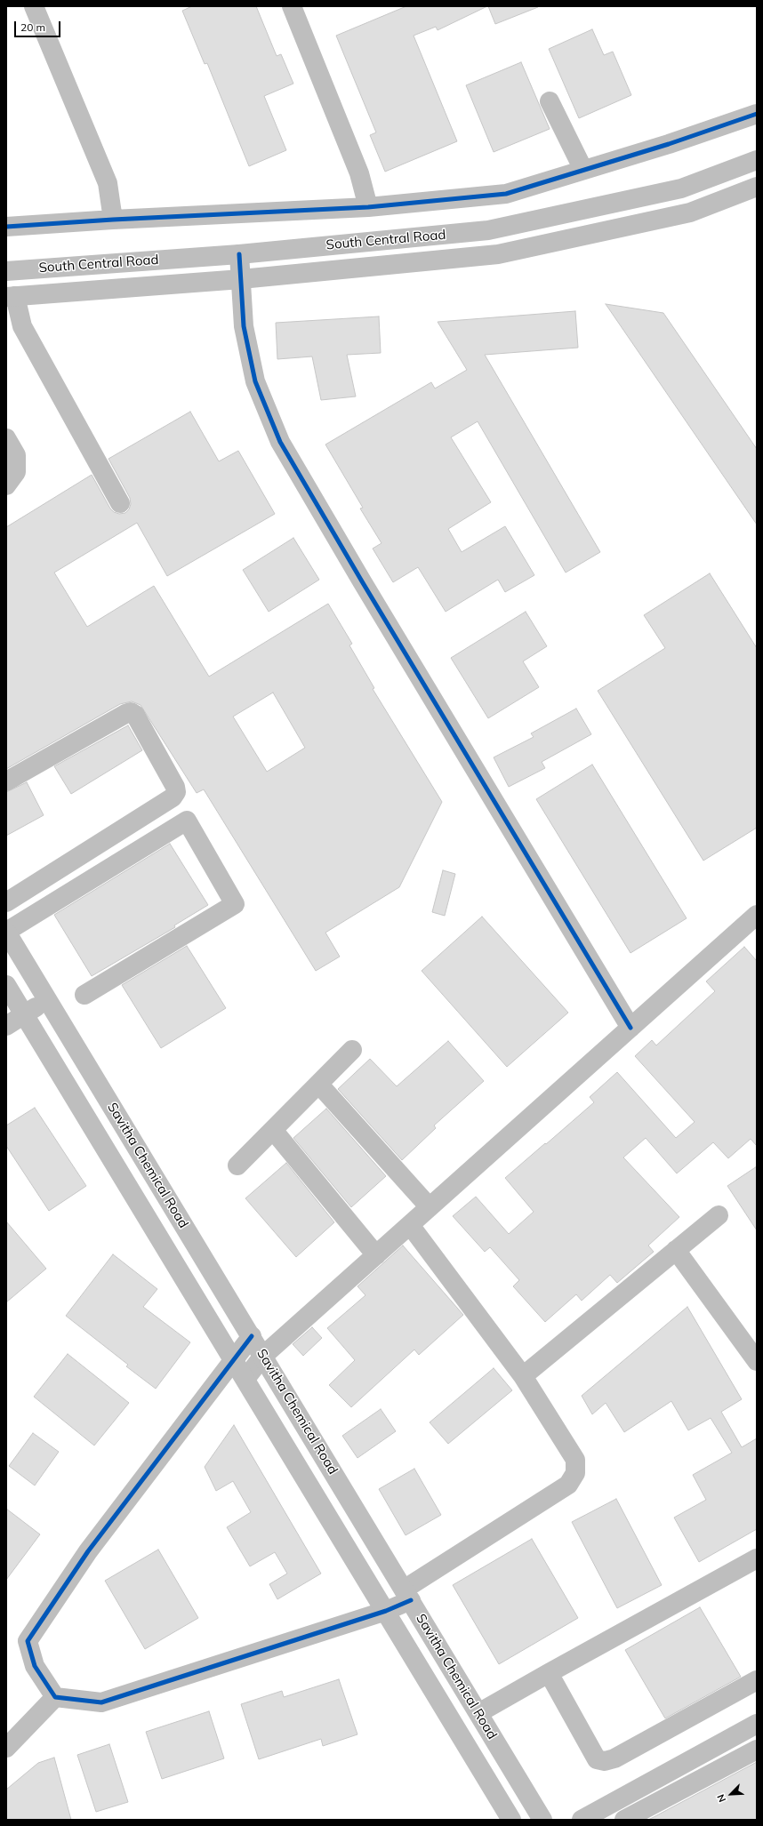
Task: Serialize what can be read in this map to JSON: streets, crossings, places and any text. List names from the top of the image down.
{
  "streets": {
    "street": ["South Central Road", "Savitha Chemical Road"]
  },
  "scale_bar": "20 m",
  "north": "bottom left"
}
